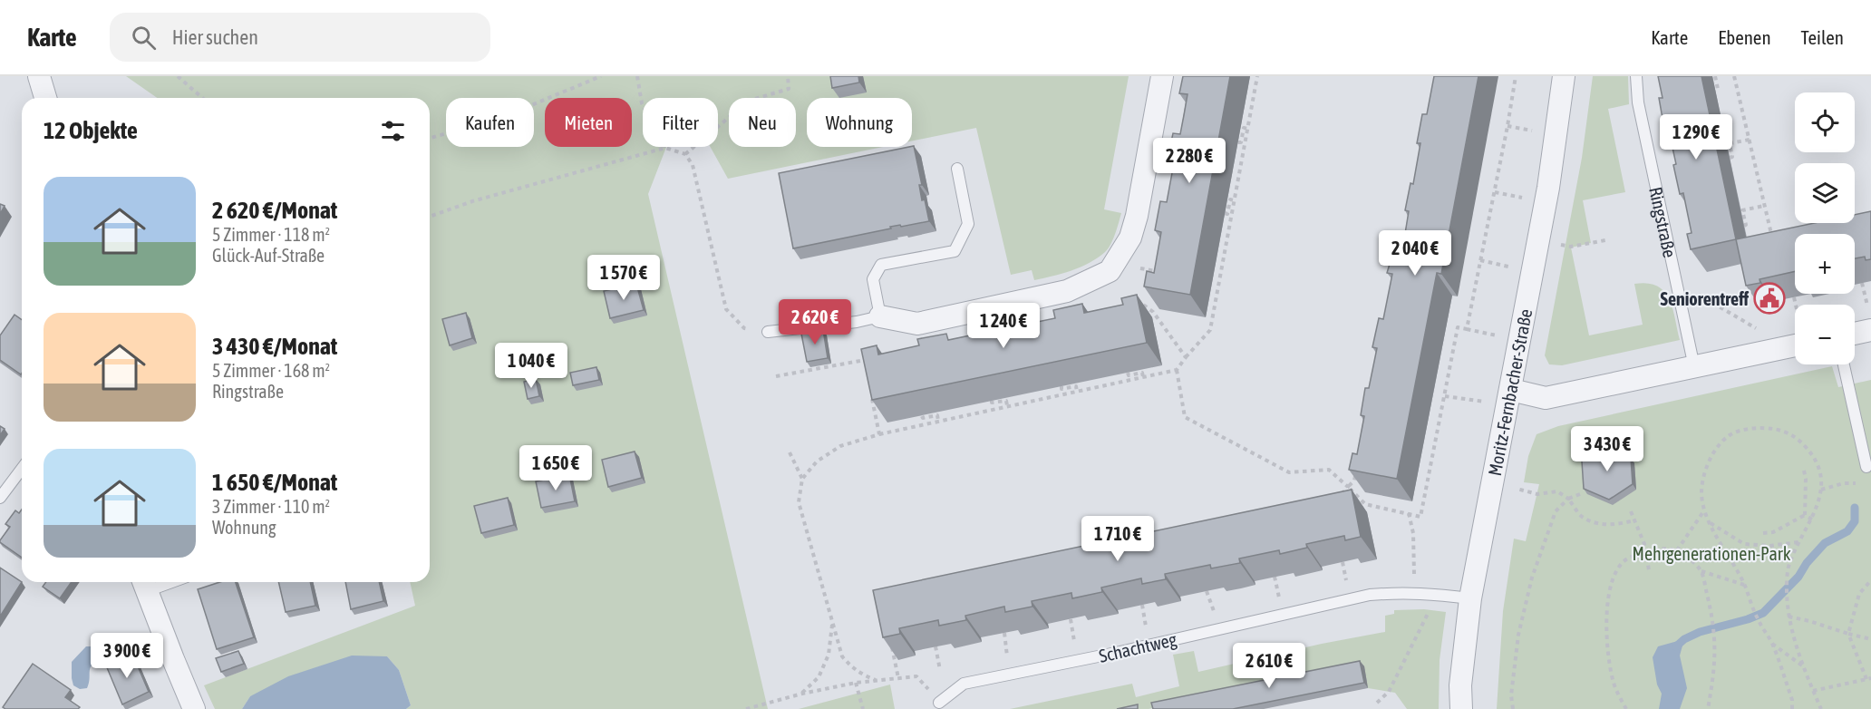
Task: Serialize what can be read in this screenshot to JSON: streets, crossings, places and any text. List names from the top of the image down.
{
  "streets": {
    "street": ["Moritz-Fernbacher-Straße"],
    "lane": ["Ringstraße", "Schachtweg"]
  },
  "crossings": [
    ["Moritz-Fernbacher-Straße", "Schachtweg"]
  ],
  "parks": ["Mehrgenerationen-Park"],
  "places": {
    "public building": ["Seniorentreff"]
  },
  "page": {
    "header": "Karte",
    "search": "Hier suchen",
    "nav": ["Karte", "Ebenen", "Teilen"],
    "map_buttons": ["+", "−"],
    "chip": [
      "Kaufen",
      "Mieten",
      "Filter",
      "Neu",
      "Wohnung"
    ],
    "heading": "12 Objekte",
    "price": [
      "1 290 €",
      "2 280 €",
      "2 040 €",
      "1 570 €",
      "2 620 €",
      "1 240 €",
      "1 040 €",
      "3 430 €",
      "1 650 €",
      "1 710 €",
      "3 900 €",
      "2 610 €"
    ],
    "list": [
      {
        "name": "2 620 €/Monat",
        "note": "5 Zimmer · 118 m² · Glück-Auf-Straße"
      },
      {
        "name": "3 430 €/Monat",
        "note": "5 Zimmer · 168 m² · Ringstraße"
      },
      {
        "name": "1 650 €/Monat",
        "note": "3 Zimmer · 110 m² · Wohnung"
      }
    ]
  }
}
